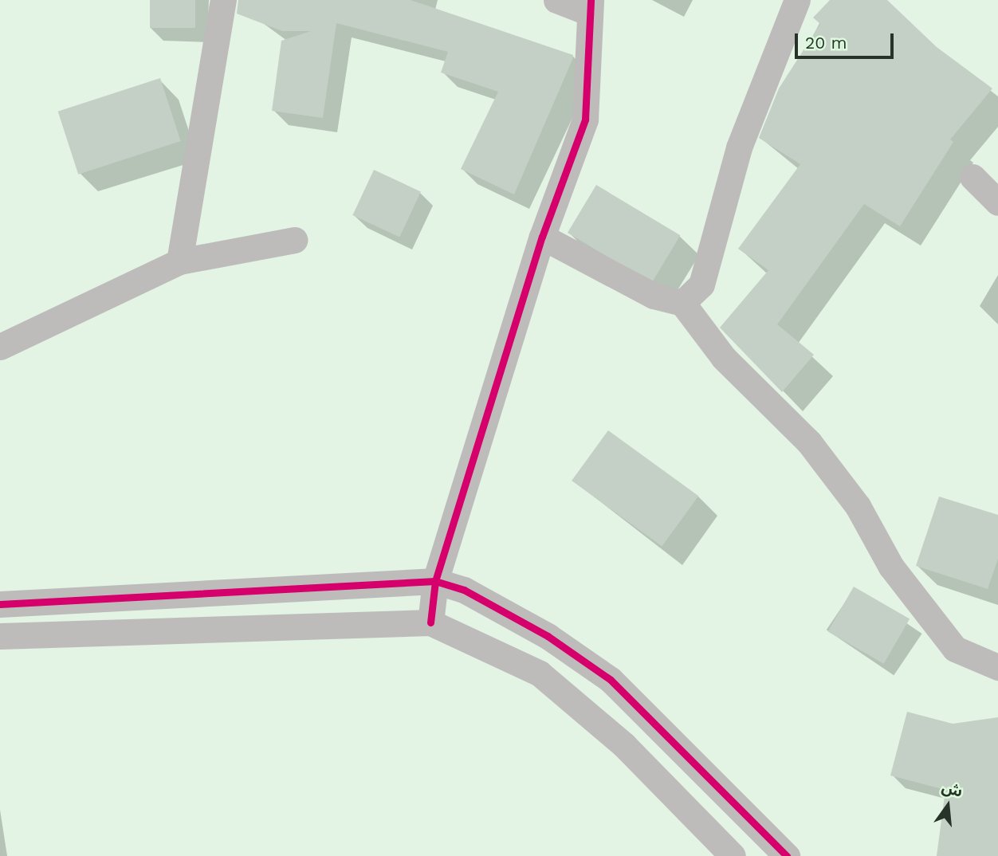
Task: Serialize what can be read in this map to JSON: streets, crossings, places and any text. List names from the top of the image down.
{
  "scale_bar": "20 m",
  "north": "top"
}
